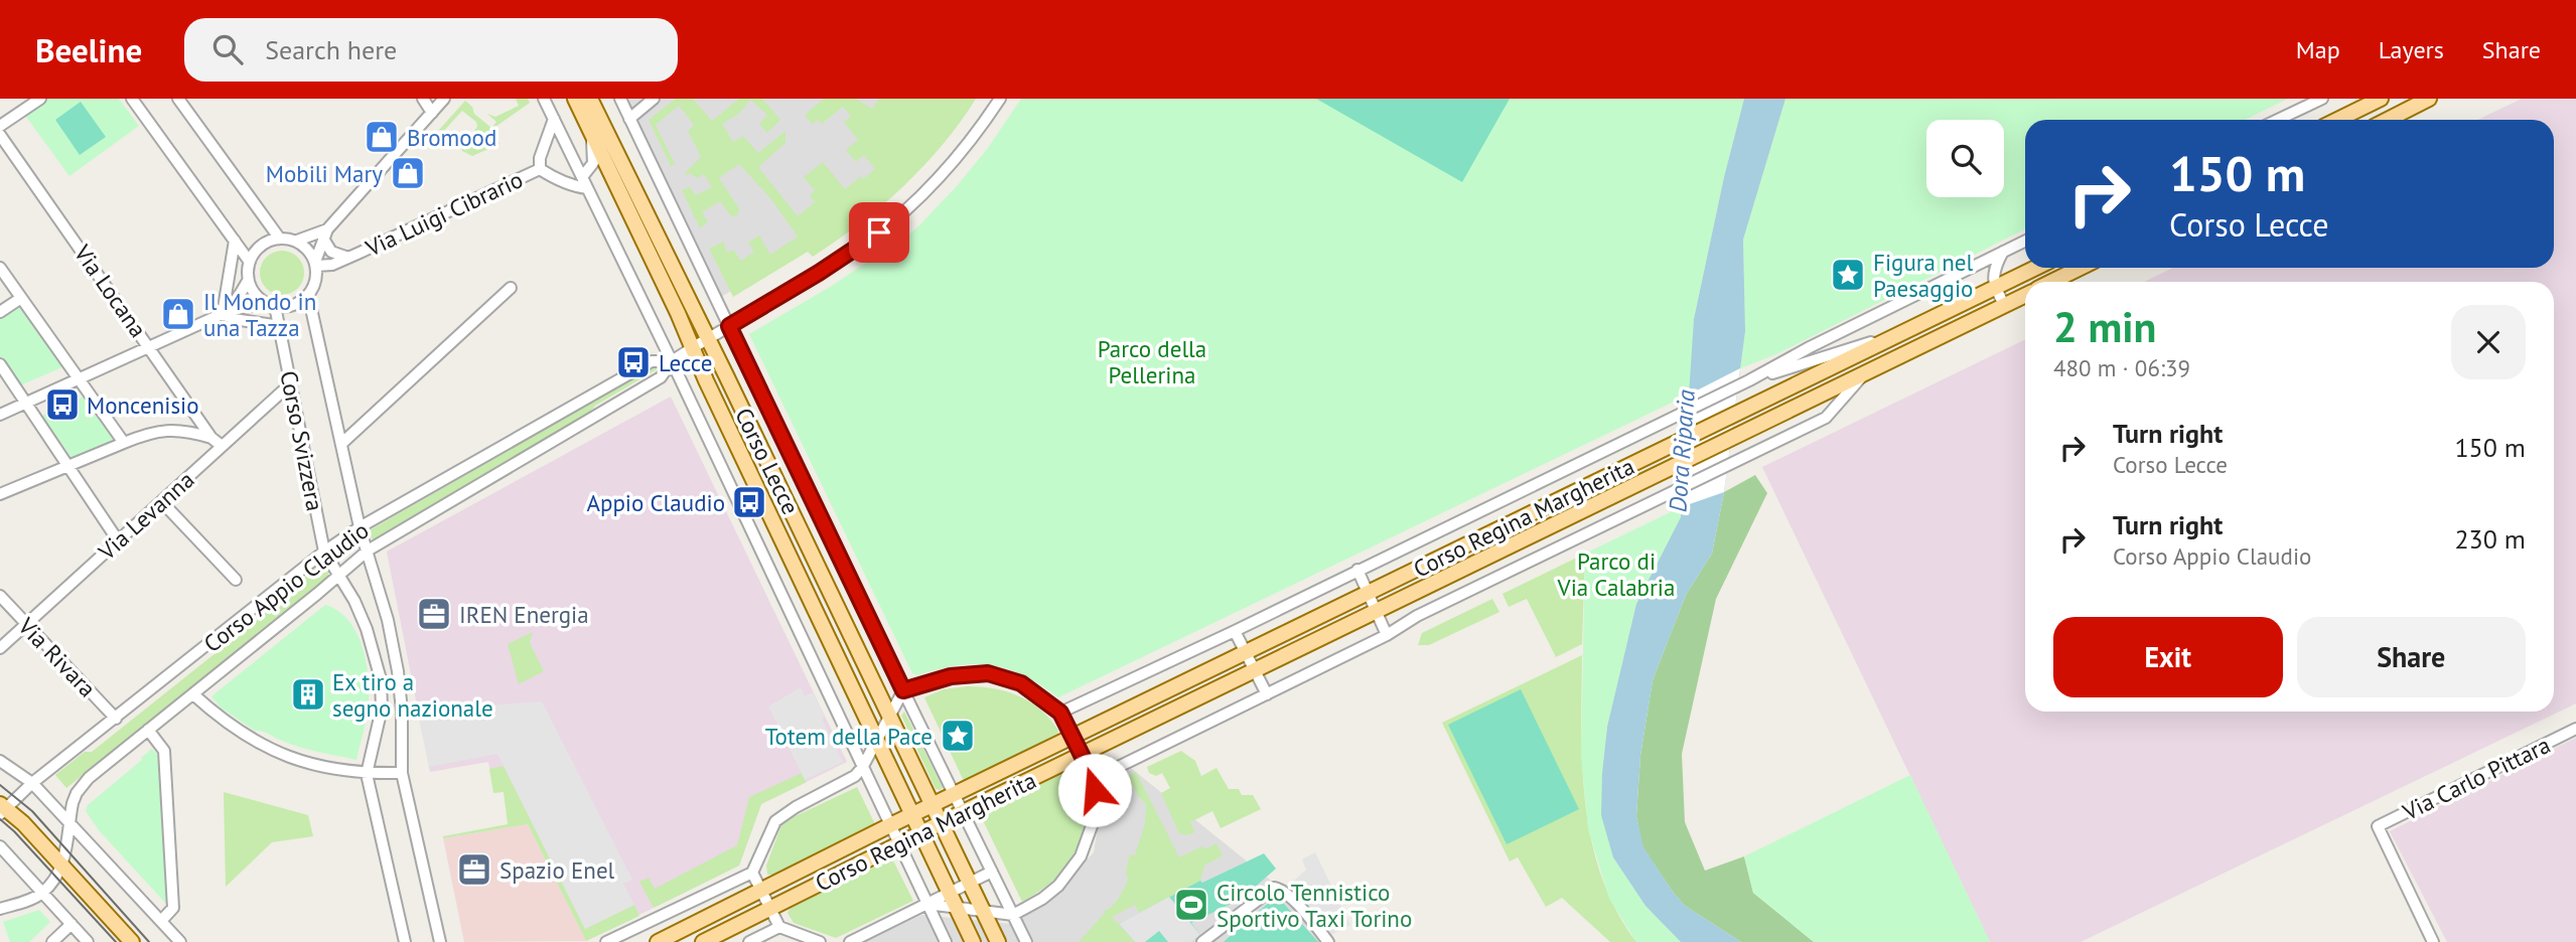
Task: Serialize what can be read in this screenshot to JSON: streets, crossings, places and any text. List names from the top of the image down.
{
  "streets": {
    "main road": ["Corso Lecce", "Corso Regina Margherita"],
    "street": [
      "Via Luigi Cibrario",
      "Via Locana",
      "Corso Svizzera",
      "Via Levanna",
      "Corso Appio Claudio",
      "Via Rivara",
      "Via Carlo Pittara"
    ]
  },
  "crossings": [
    ["Via Luigi Cibrario", "Corso Svizzera"],
    ["Via Luigi Cibrario", "Corso Lecce"],
    ["Via Locana", "Via Levanna"],
    ["Corso Svizzera", "Via Levanna"],
    ["Corso Svizzera", "Corso Appio Claudio"],
    ["Corso Lecce", "Corso Regina Margherita"],
    ["Corso Lecce", "Corso Appio Claudio"],
    ["Via Levanna", "Via Rivara"],
    ["Corso Appio Claudio", "Via Rivara"]
  ],
  "water": ["Dora Riparia"],
  "parks": ["Parco della Pellerina", "Parco di Via Calabria"],
  "places": {
    "shop": ["Bromood", "Mobili Mary", "Il Mondo in una Tazza"],
    "place": ["Figura nel Paesaggio", "Totem della Pace"],
    "bus stop": ["Lecce", "Moncenisio", "Appio Claudio"],
    "office": ["IREN Energia", "Spazio Enel"],
    "building": ["Ex tiro a segno nazionale"],
    "sports": ["Circolo Tennistico Sportivo Taxi Torino"]
  },
  "page": {
    "header": "Beeline",
    "search": "Search here",
    "nav": ["Map", "Layers", "Share"],
    "turn": ["150 m", "Corso Lecce"],
    "heading": ["2 min", "480 m · 06:39"],
    "list": [
      {
        "name": "Turn right",
        "note": "Corso Lecce",
        "value": "150 m"
      },
      {
        "name": "Turn right",
        "note": "Corso Appio Claudio",
        "value": "230 m"
      }
    ],
    "buttons": ["Exit", "Share"]
  }
}
